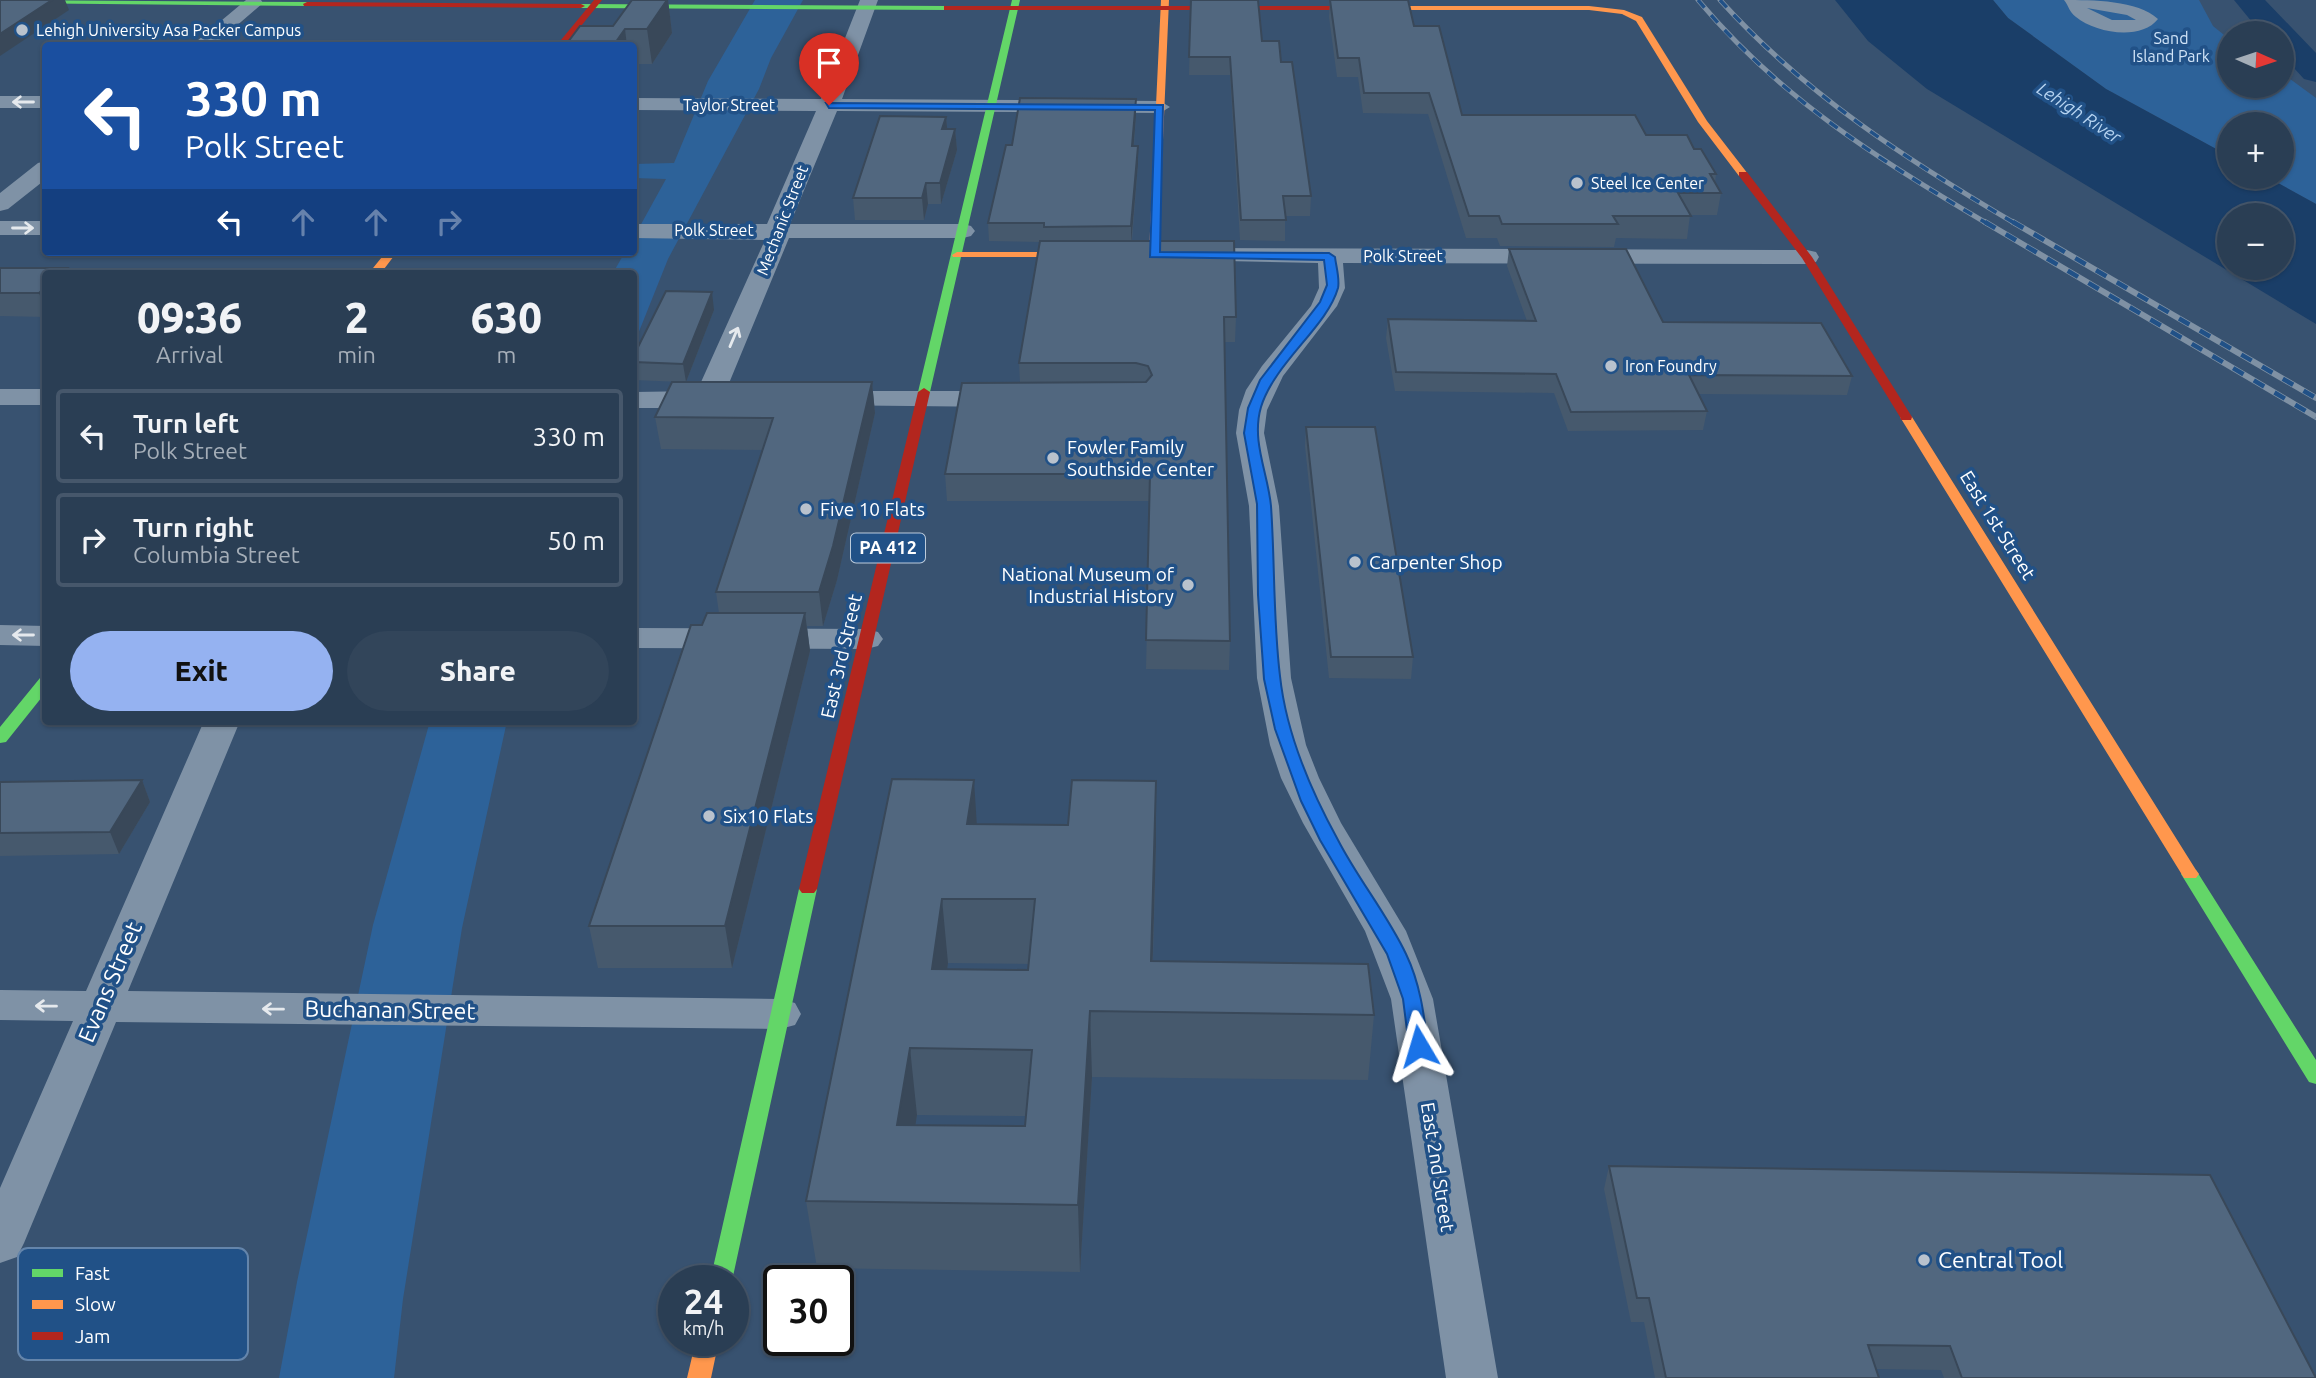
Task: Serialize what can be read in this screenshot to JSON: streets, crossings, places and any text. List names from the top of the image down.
{
  "streets": {
    "main road": [
      "Polk Street",
      "East 1st Street",
      "PA 412",
      "East 3rd Street"
    ],
    "street": [
      "Taylor Street",
      "Mechanic Street",
      "Evans Street",
      "Buchanan Street",
      "East 2nd Street"
    ]
  },
  "crossings": [
    ["Taylor Street", "Mechanic Street"],
    ["Taylor Street", "East 3rd Street"],
    ["Mechanic Street", "Polk Street"],
    ["Polk Street", "East 1st Street"],
    ["Polk Street", "East 3rd Street"],
    ["Polk Street", "East 2nd Street"],
    ["East 3rd Street", "Buchanan Street"],
    ["Evans Street", "Buchanan Street"]
  ],
  "one_way": ["Mechanic Street", "Buchanan Street"],
  "water": ["Lehigh River"],
  "parks": ["Sand Island Park"],
  "places": [
    "Lehigh University Asa Packer Campus",
    "Steel Ice Center",
    "Iron Foundry",
    "Fowler Family Southside Center",
    "Five 10 Flats",
    "Carpenter Shop",
    "National Museum of Industrial History",
    "Six10 Flats",
    "Central Tool"
  ],
  "legend": ["Fast", "Slow", "Jam"],
  "north": "right",
  "page": {
    "map_buttons": ["+", "−"],
    "turn": ["330 m", "Polk Street"],
    "eta": [
      "09:36",
      "Arrival",
      "2",
      "min",
      "630",
      "m"
    ],
    "list": [
      {
        "name": "Turn left",
        "note": "Polk Street",
        "value": "330 m"
      },
      {
        "name": "Turn right",
        "note": "Columbia Street",
        "value": "50 m"
      }
    ],
    "buttons": ["Exit", "Share"],
    "speed": "24 km/h",
    "limit": "30"
  }
}
